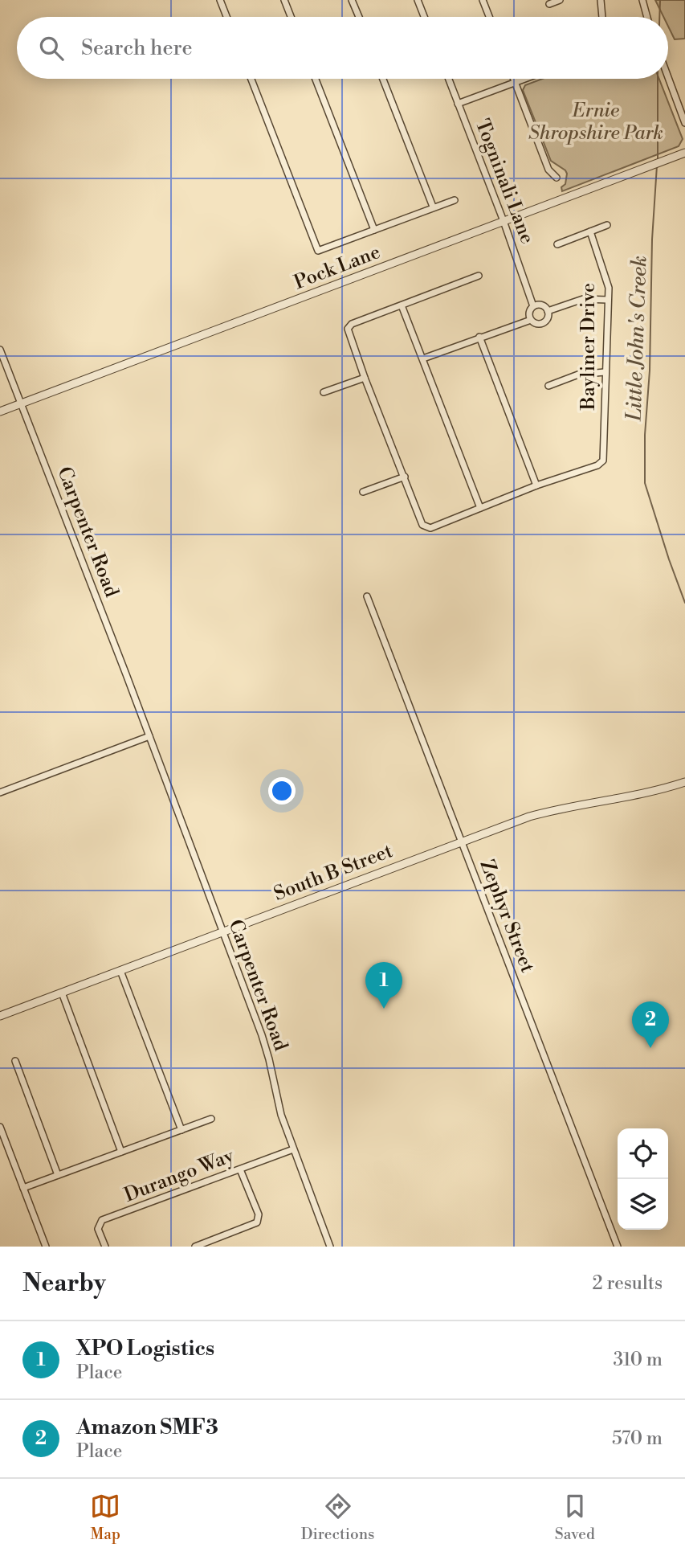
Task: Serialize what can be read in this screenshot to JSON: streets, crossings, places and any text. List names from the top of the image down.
{
  "streets": {
    "street": [
      "Togninali Lane",
      "Pock Lane",
      "Bayliner Drive",
      "Carpenter Road",
      "South B Street",
      "Zephyr Street",
      "Durango Way"
    ]
  },
  "crossings": [
    ["Togninali Lane", "Pock Lane"],
    ["Pock Lane", "Carpenter Road"],
    ["Carpenter Road", "South B Street"],
    ["Carpenter Road", "Durango Way"],
    ["South B Street", "Zephyr Street"]
  ],
  "water": ["Little John's Creek"],
  "parks": ["Ernie Shropshire Park"],
  "page": {
    "search": "Search here",
    "pins": ["1", "2"],
    "heading": ["Nearby", "2 results"],
    "list": [
      {
        "mark": "1",
        "name": "XPO Logistics",
        "note": "Place",
        "value": "310 m"
      },
      {
        "mark": "2",
        "name": "Amazon SMF3",
        "note": "Place",
        "value": "570 m"
      }
    ],
    "nav": ["Map", "Directions", "Saved"]
  }
}
